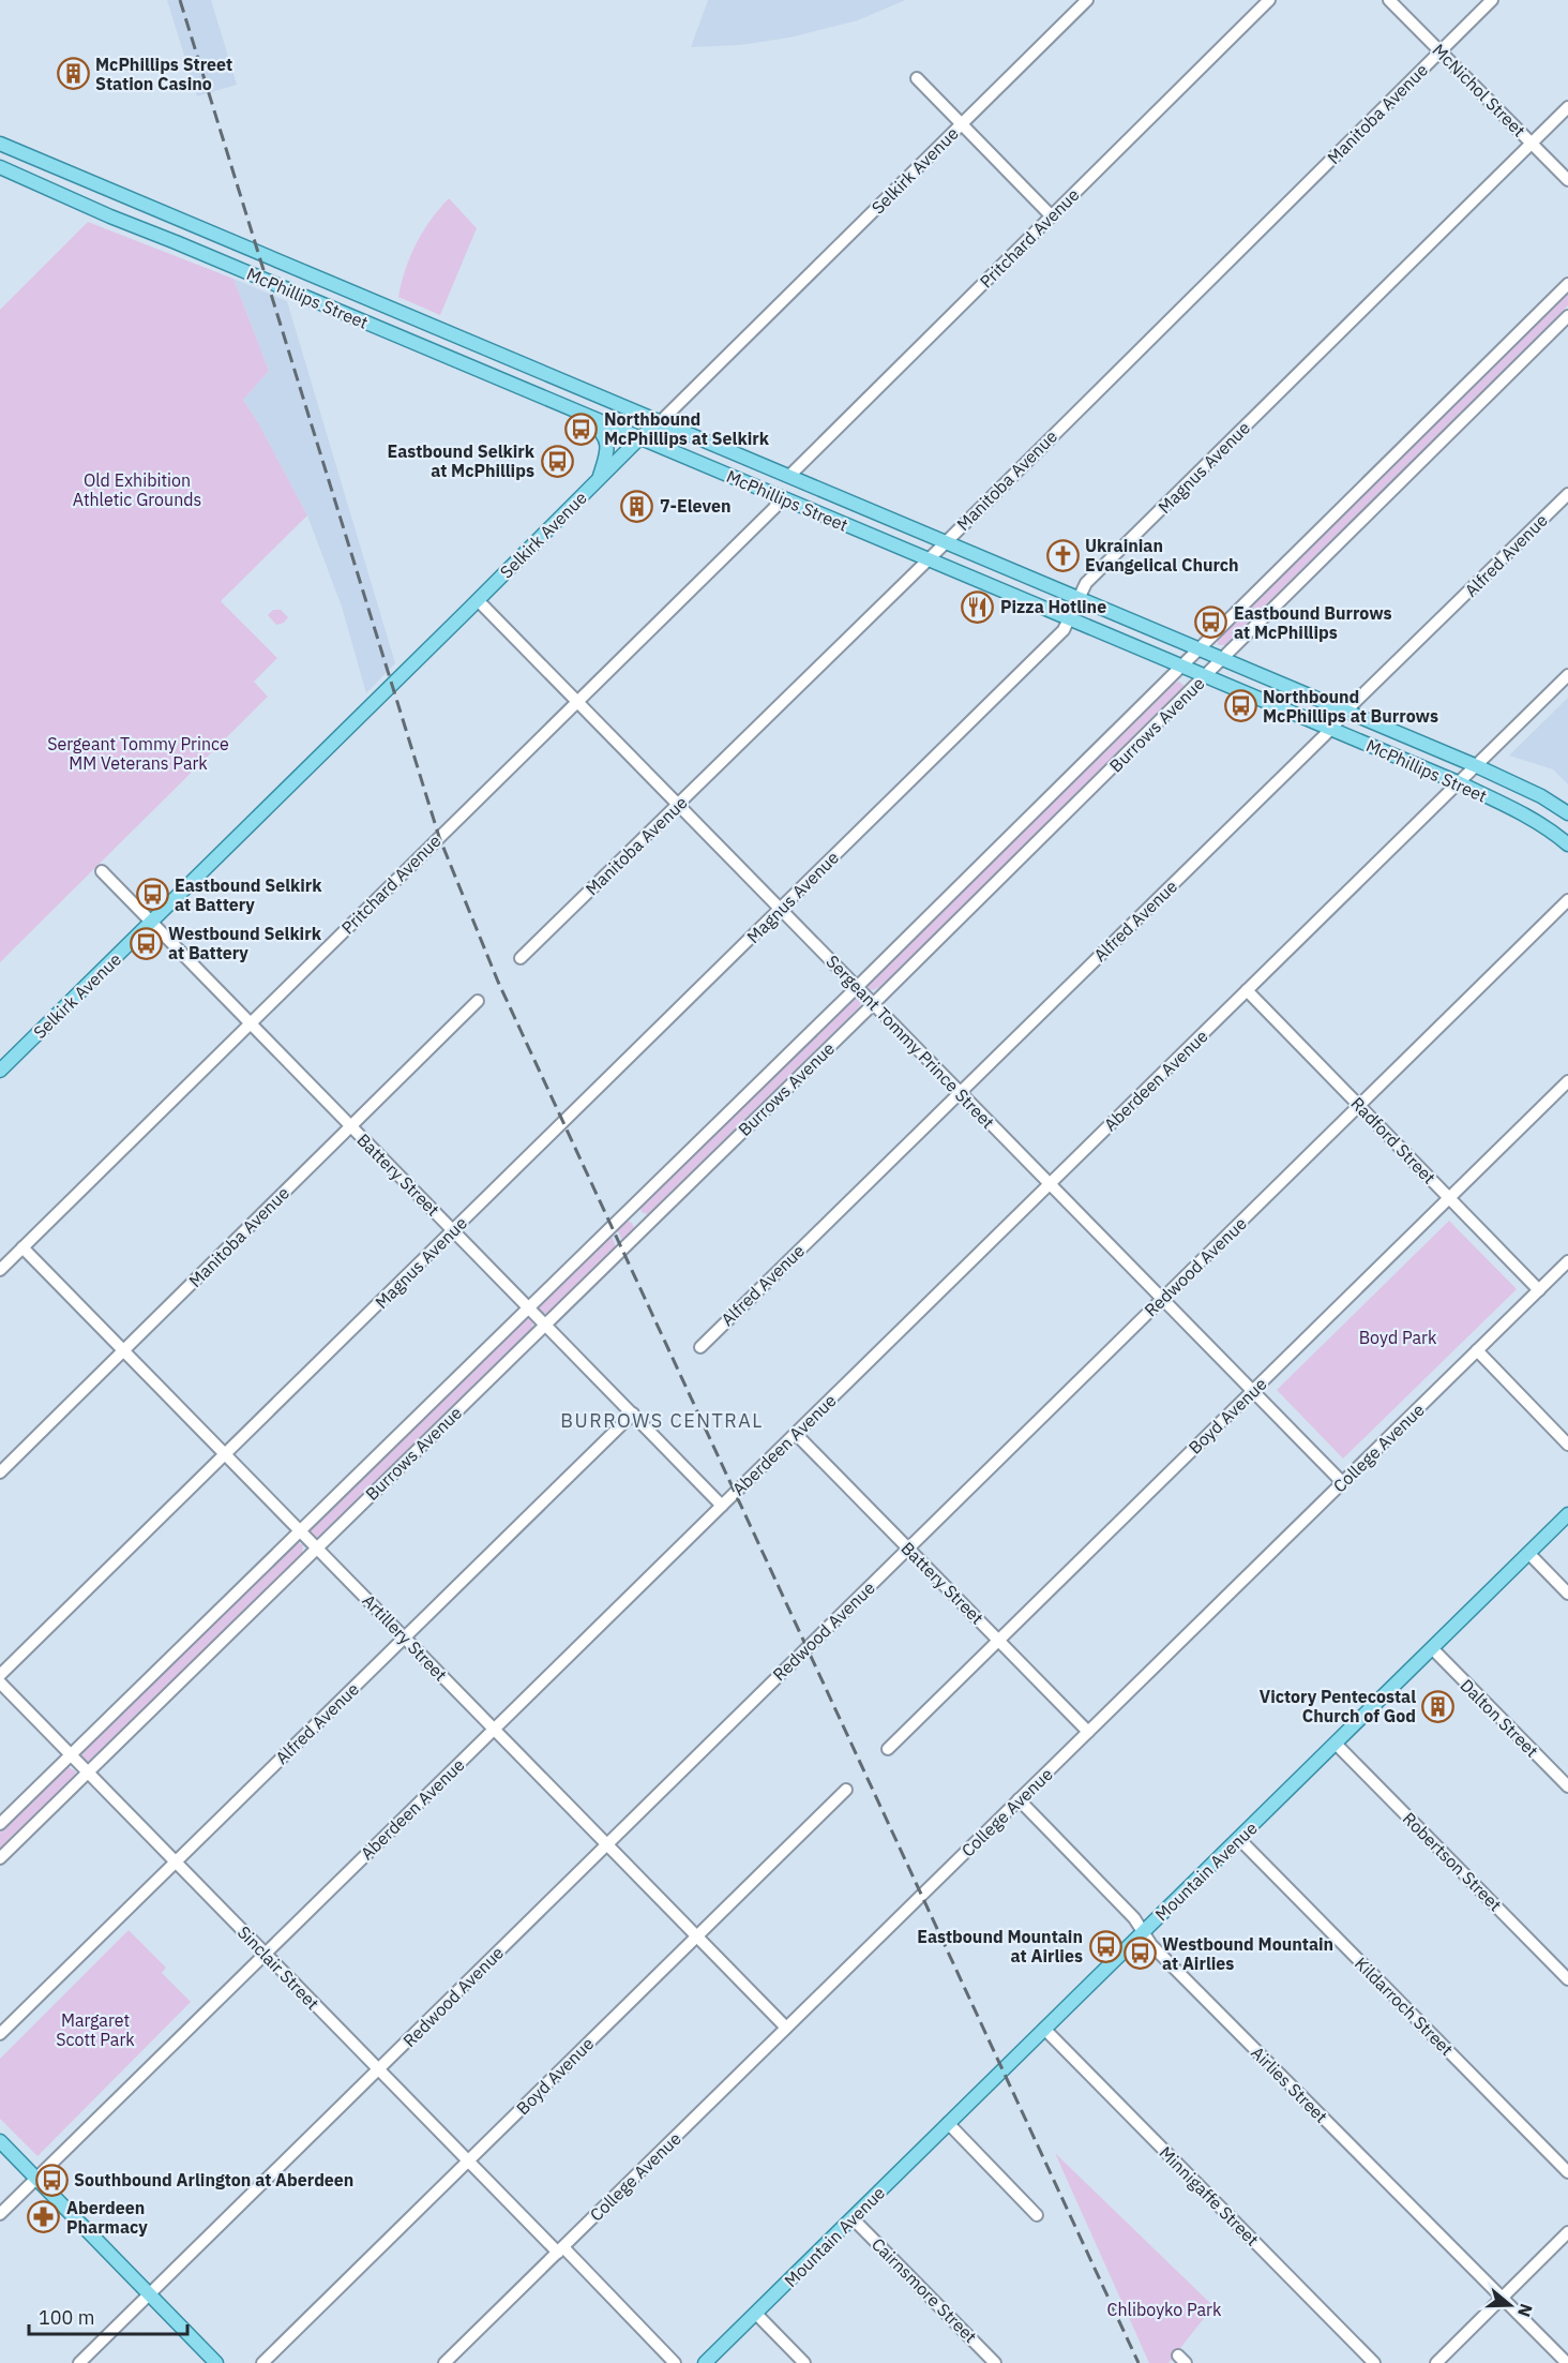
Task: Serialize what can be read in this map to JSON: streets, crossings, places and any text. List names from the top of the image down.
{
  "streets": {
    "main road": ["Selkirk Avenue", "McPhillips Street", "Mountain Avenue"],
    "street": [
      "McNichol Street",
      "Manitoba Avenue",
      "Pritchard Avenue",
      "Magnus Avenue",
      "Alfred Avenue",
      "Burrows Avenue",
      "Sergeant Tommy Prince Street",
      "Aberdeen Avenue",
      "Radford Street",
      "Battery Street",
      "Redwood Avenue",
      "Boyd Avenue",
      "College Avenue",
      "Artillery Street",
      "Dalton Street",
      "Robertson Street",
      "Sinclair Street",
      "Kildarroch Street",
      "Airlies Street",
      "Minnigaffe Street",
      "Cairnsmore Street"
    ]
  },
  "crossings": [
    ["McNichol Street", "Manitoba Avenue"],
    ["McNichol Street", "Magnus Avenue"],
    ["Manitoba Avenue", "McPhillips Street"],
    ["Manitoba Avenue", "Sergeant Tommy Prince Street"],
    ["Manitoba Avenue", "Battery Street"],
    ["Manitoba Avenue", "Artillery Street"],
    ["Selkirk Avenue", "McPhillips Street"],
    ["Selkirk Avenue", "Sergeant Tommy Prince Street"],
    ["Selkirk Avenue", "Battery Street"],
    ["Pritchard Avenue", "McPhillips Street"],
    ["Pritchard Avenue", "Sergeant Tommy Prince Street"],
    ["Pritchard Avenue", "Battery Street"],
    ["Pritchard Avenue", "Artillery Street"],
    ["McPhillips Street", "Magnus Avenue"],
    ["McPhillips Street", "Alfred Avenue"],
    ["McPhillips Street", "Burrows Avenue"],
    ["McPhillips Street", "Aberdeen Avenue"],
    ["Magnus Avenue", "Sergeant Tommy Prince Street"],
    ["Magnus Avenue", "Battery Street"],
    ["Magnus Avenue", "Artillery Street"],
    ["Alfred Avenue", "Sergeant Tommy Prince Street"],
    ["Alfred Avenue", "Battery Street"],
    ["Alfred Avenue", "Artillery Street"],
    ["Alfred Avenue", "Sinclair Street"],
    ["Burrows Avenue", "Sergeant Tommy Prince Street"],
    ["Burrows Avenue", "Battery Street"],
    ["Burrows Avenue", "Artillery Street"],
    ["Burrows Avenue", "Sinclair Street"],
    ["Sergeant Tommy Prince Street", "Aberdeen Avenue"],
    ["Sergeant Tommy Prince Street", "Redwood Avenue"],
    ["Sergeant Tommy Prince Street", "Boyd Avenue"],
    ["Sergeant Tommy Prince Street", "College Avenue"],
    ["Aberdeen Avenue", "Radford Street"],
    ["Aberdeen Avenue", "Battery Street"],
    ["Aberdeen Avenue", "Artillery Street"],
    ["Aberdeen Avenue", "Sinclair Street"],
    ["Radford Street", "Redwood Avenue"],
    ["Radford Street", "Boyd Avenue"],
    ["Radford Street", "College Avenue"],
    ["Battery Street", "Redwood Avenue"],
    ["Battery Street", "Boyd Avenue"],
    ["Battery Street", "College Avenue"],
    ["Redwood Avenue", "Artillery Street"],
    ["Redwood Avenue", "Sinclair Street"],
    ["Boyd Avenue", "Artillery Street"],
    ["Boyd Avenue", "Sinclair Street"],
    ["College Avenue", "Artillery Street"],
    ["College Avenue", "Sinclair Street"],
    ["College Avenue", "Airlies Street"],
    ["Dalton Street", "Mountain Avenue"],
    ["Robertson Street", "Mountain Avenue"],
    ["Mountain Avenue", "Kildarroch Street"],
    ["Mountain Avenue", "Airlies Street"],
    ["Mountain Avenue", "Minnigaffe Street"],
    ["Mountain Avenue", "Cairnsmore Street"]
  ],
  "districts": ["BURROWS CENTRAL"],
  "parks": [
    "Old Exhibition Athletic Grounds",
    "Sergeant Tommy Prince MM Veterans Park",
    "Boyd Park",
    "Margaret Scott Park",
    "Chliboyko Park"
  ],
  "places": {
    "building": ["McPhillips Street Station Casino", "7-Eleven", "Victory Pentecostal Church of God"],
    "bus stop": [
      "Northbound McPhillips at Selkirk",
      "Eastbound Selkirk at McPhillips",
      "Eastbound Burrows at McPhillips",
      "Northbound McPhillips at Burrows",
      "Eastbound Selkirk at Battery",
      "Westbound Selkirk at Battery",
      "Eastbound Mountain at Airlies",
      "Westbound Mountain at Airlies",
      "Southbound Arlington at Aberdeen"
    ],
    "church": ["Ukrainian Evangelical Church"],
    "restaurant": ["Pizza Hotline"],
    "pharmacy": ["Aberdeen Pharmacy"]
  },
  "scale_bar": "100 m",
  "north": "right"
}
